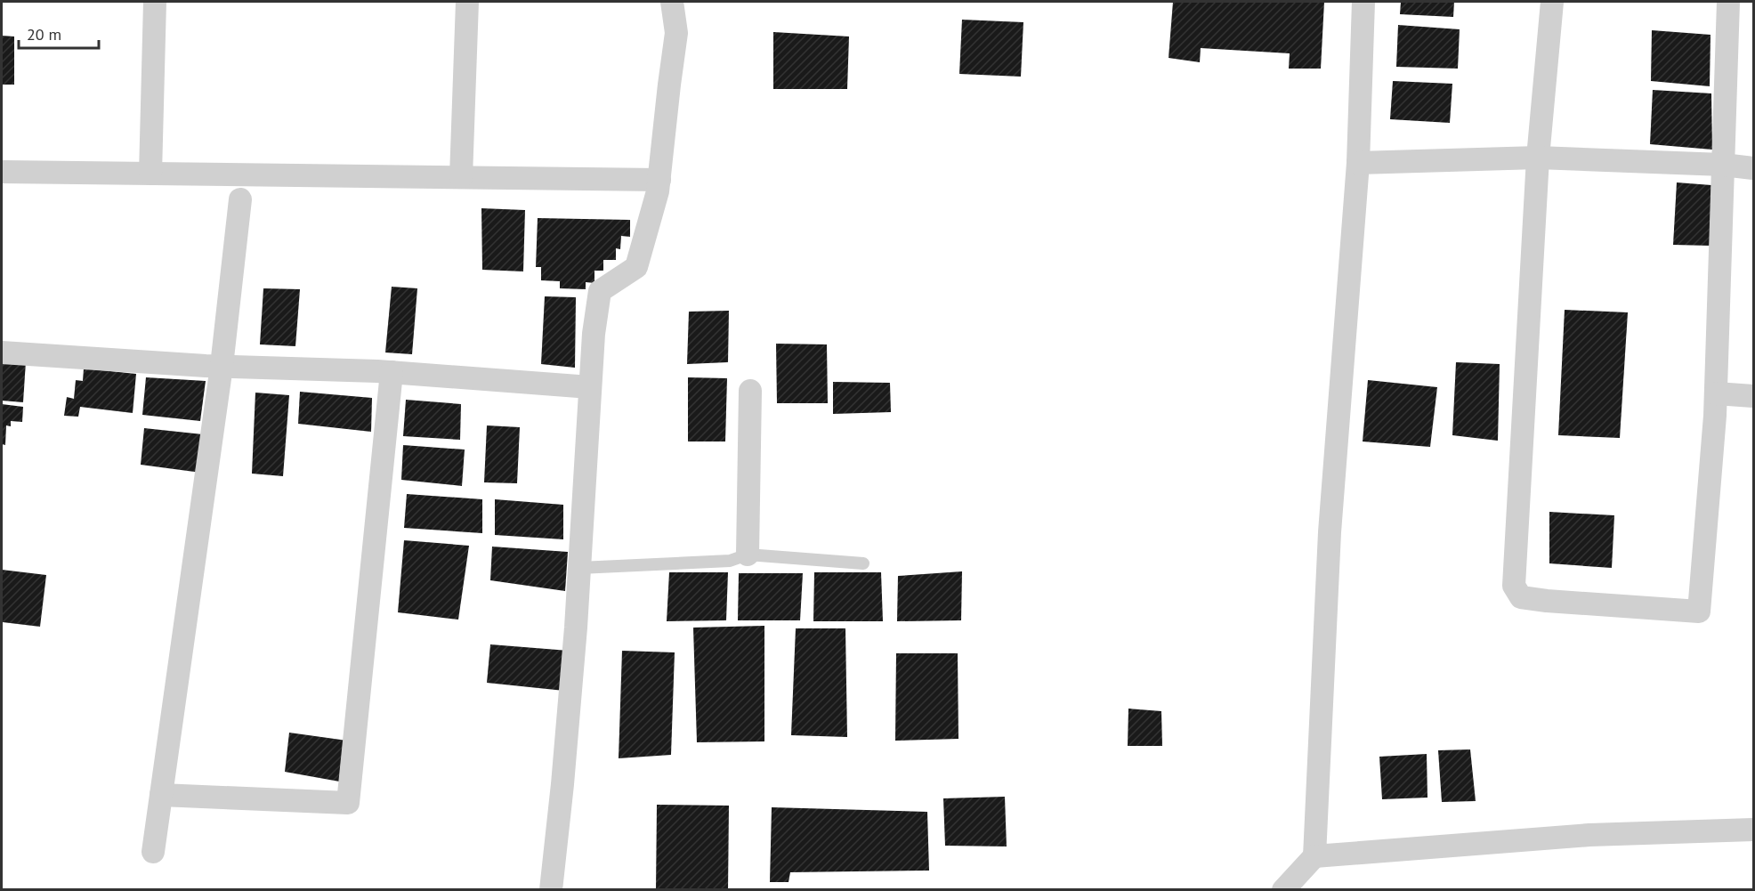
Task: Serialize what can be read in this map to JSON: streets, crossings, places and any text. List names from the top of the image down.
{
  "scale_bar": "20 m"
}
